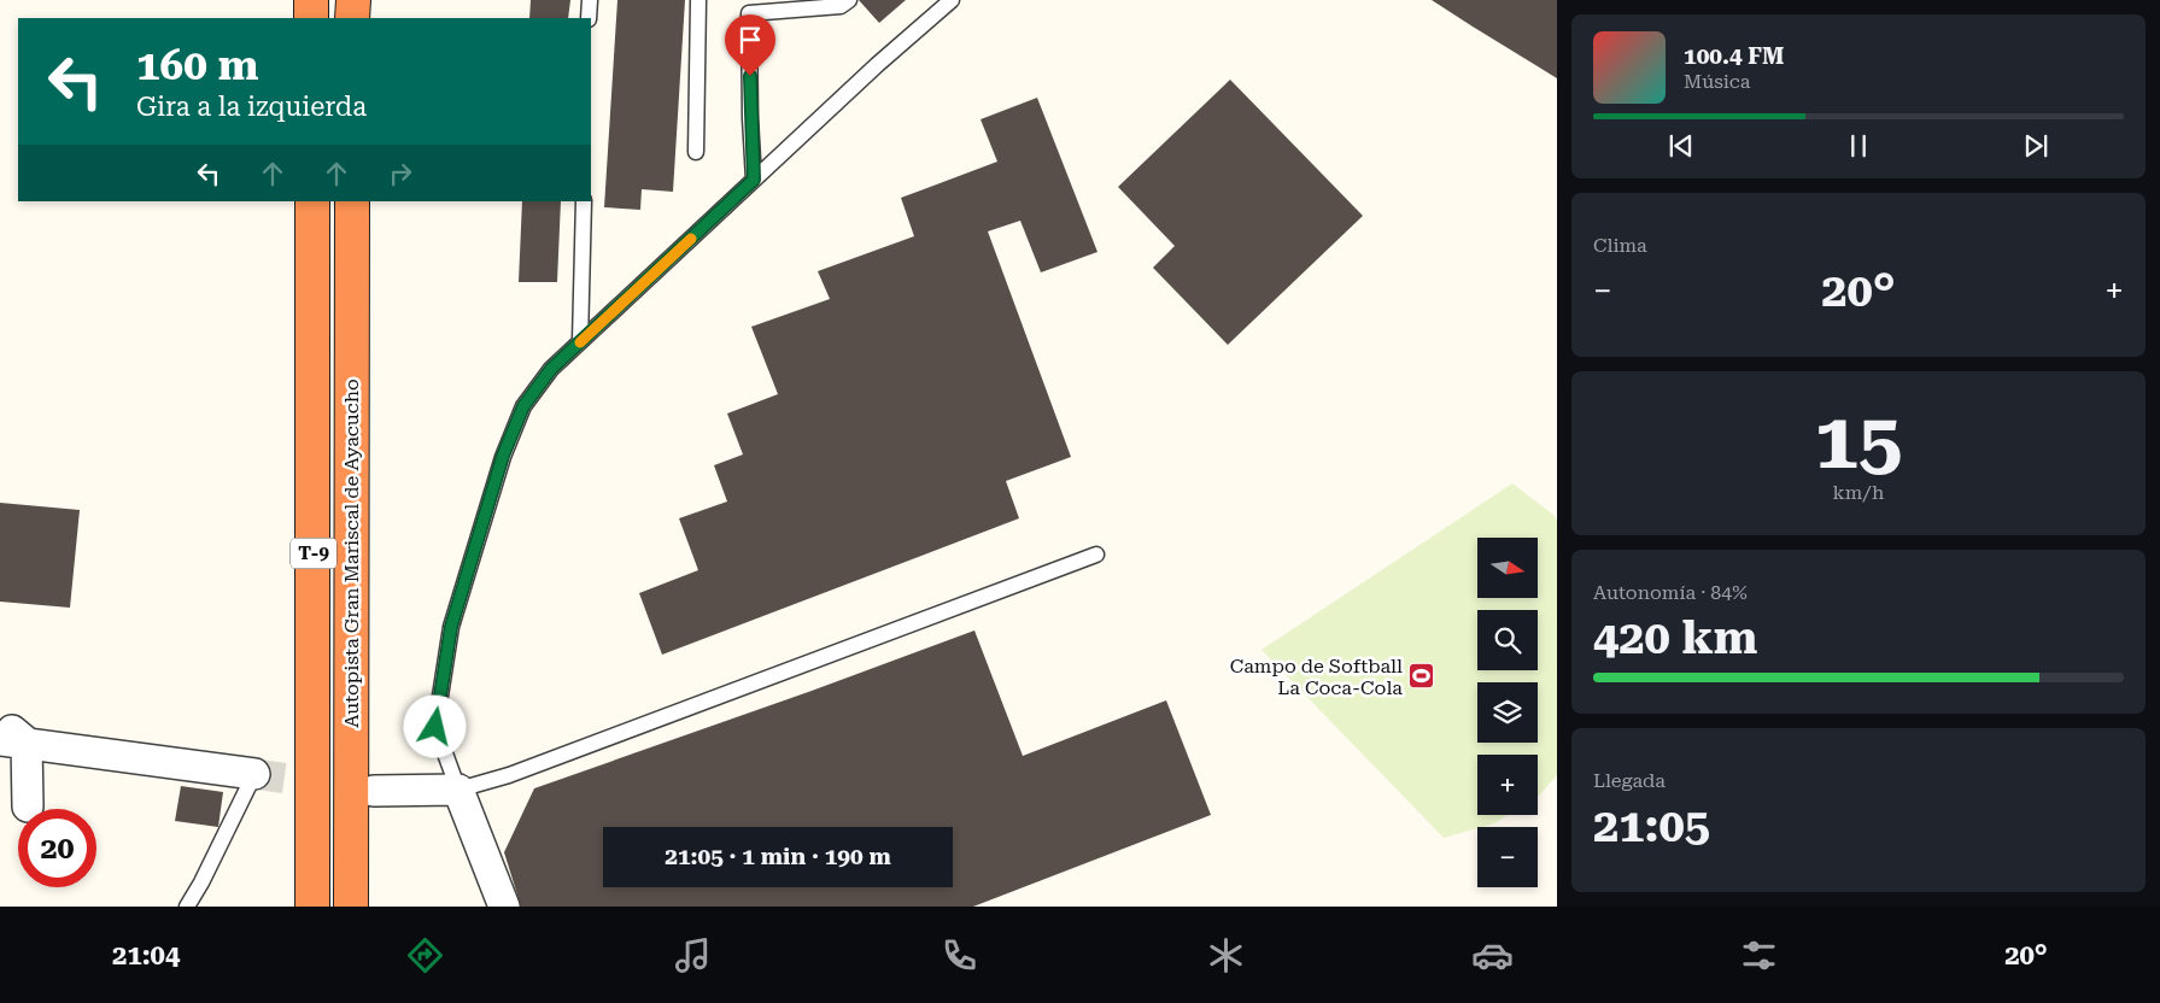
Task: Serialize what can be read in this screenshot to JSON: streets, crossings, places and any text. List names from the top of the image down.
{
  "streets": {
    "highway": ["T-9", "Autopista Gran Mariscal de Ayacucho"]
  },
  "places": {
    "sports": ["Campo de Softball La Coca-Cola"]
  },
  "north": "right",
  "page": {
    "turn": ["160 m", "Gira a la izquierda"],
    "song": ["100.4 FM", "Música"],
    "tile": [
      "Clima",
      ["15", "km/h"],
      ["Autonomía · 84%", "420 km"],
      ["Llegada", "21:05"]
    ],
    "heat": ["−", "20°", "+"],
    "map_buttons": ["+", "−"],
    "limit": "20",
    "trip": "21:05 · 1 min · 190 m",
    "tabs": ["21:04", "20°"]
  }
}
